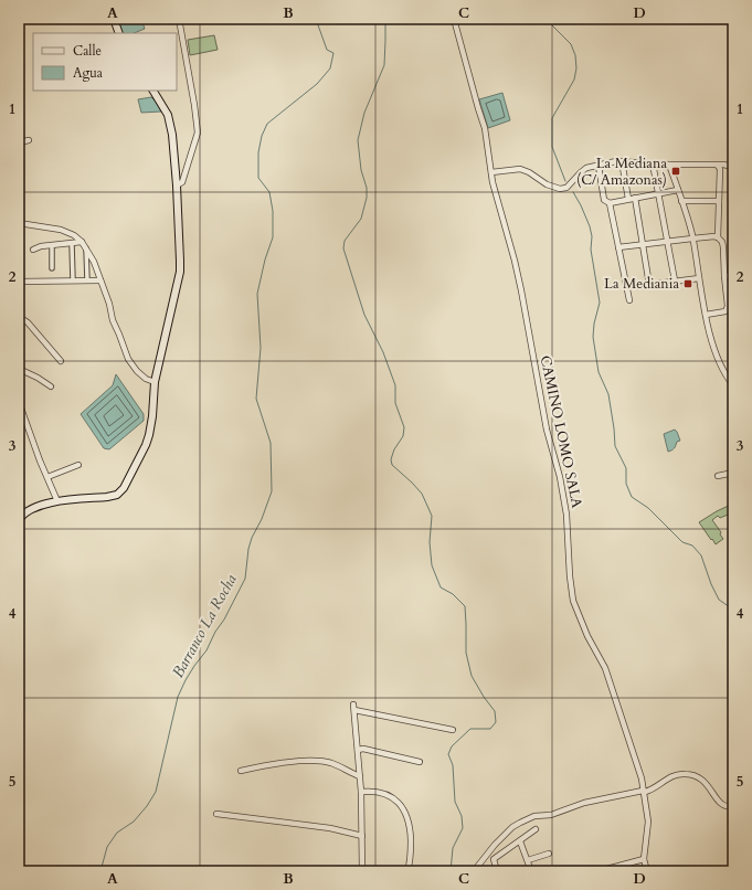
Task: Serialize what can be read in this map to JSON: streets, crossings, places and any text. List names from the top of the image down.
{
  "streets": {
    "street": ["CAMINO LOMO SALA"]
  },
  "water": ["Barranco La Rocha"],
  "places": {
    "transit": ["La Mediana (C/ Amazonas)", "La Mediania"]
  },
  "legend": ["Calle", "Agua"],
  "grid": {
    "columns": [
      "A",
      "B",
      "C",
      "D"
    ],
    "rows": [
      "1",
      "2",
      "3",
      "4",
      "5"
    ]
  }
}
